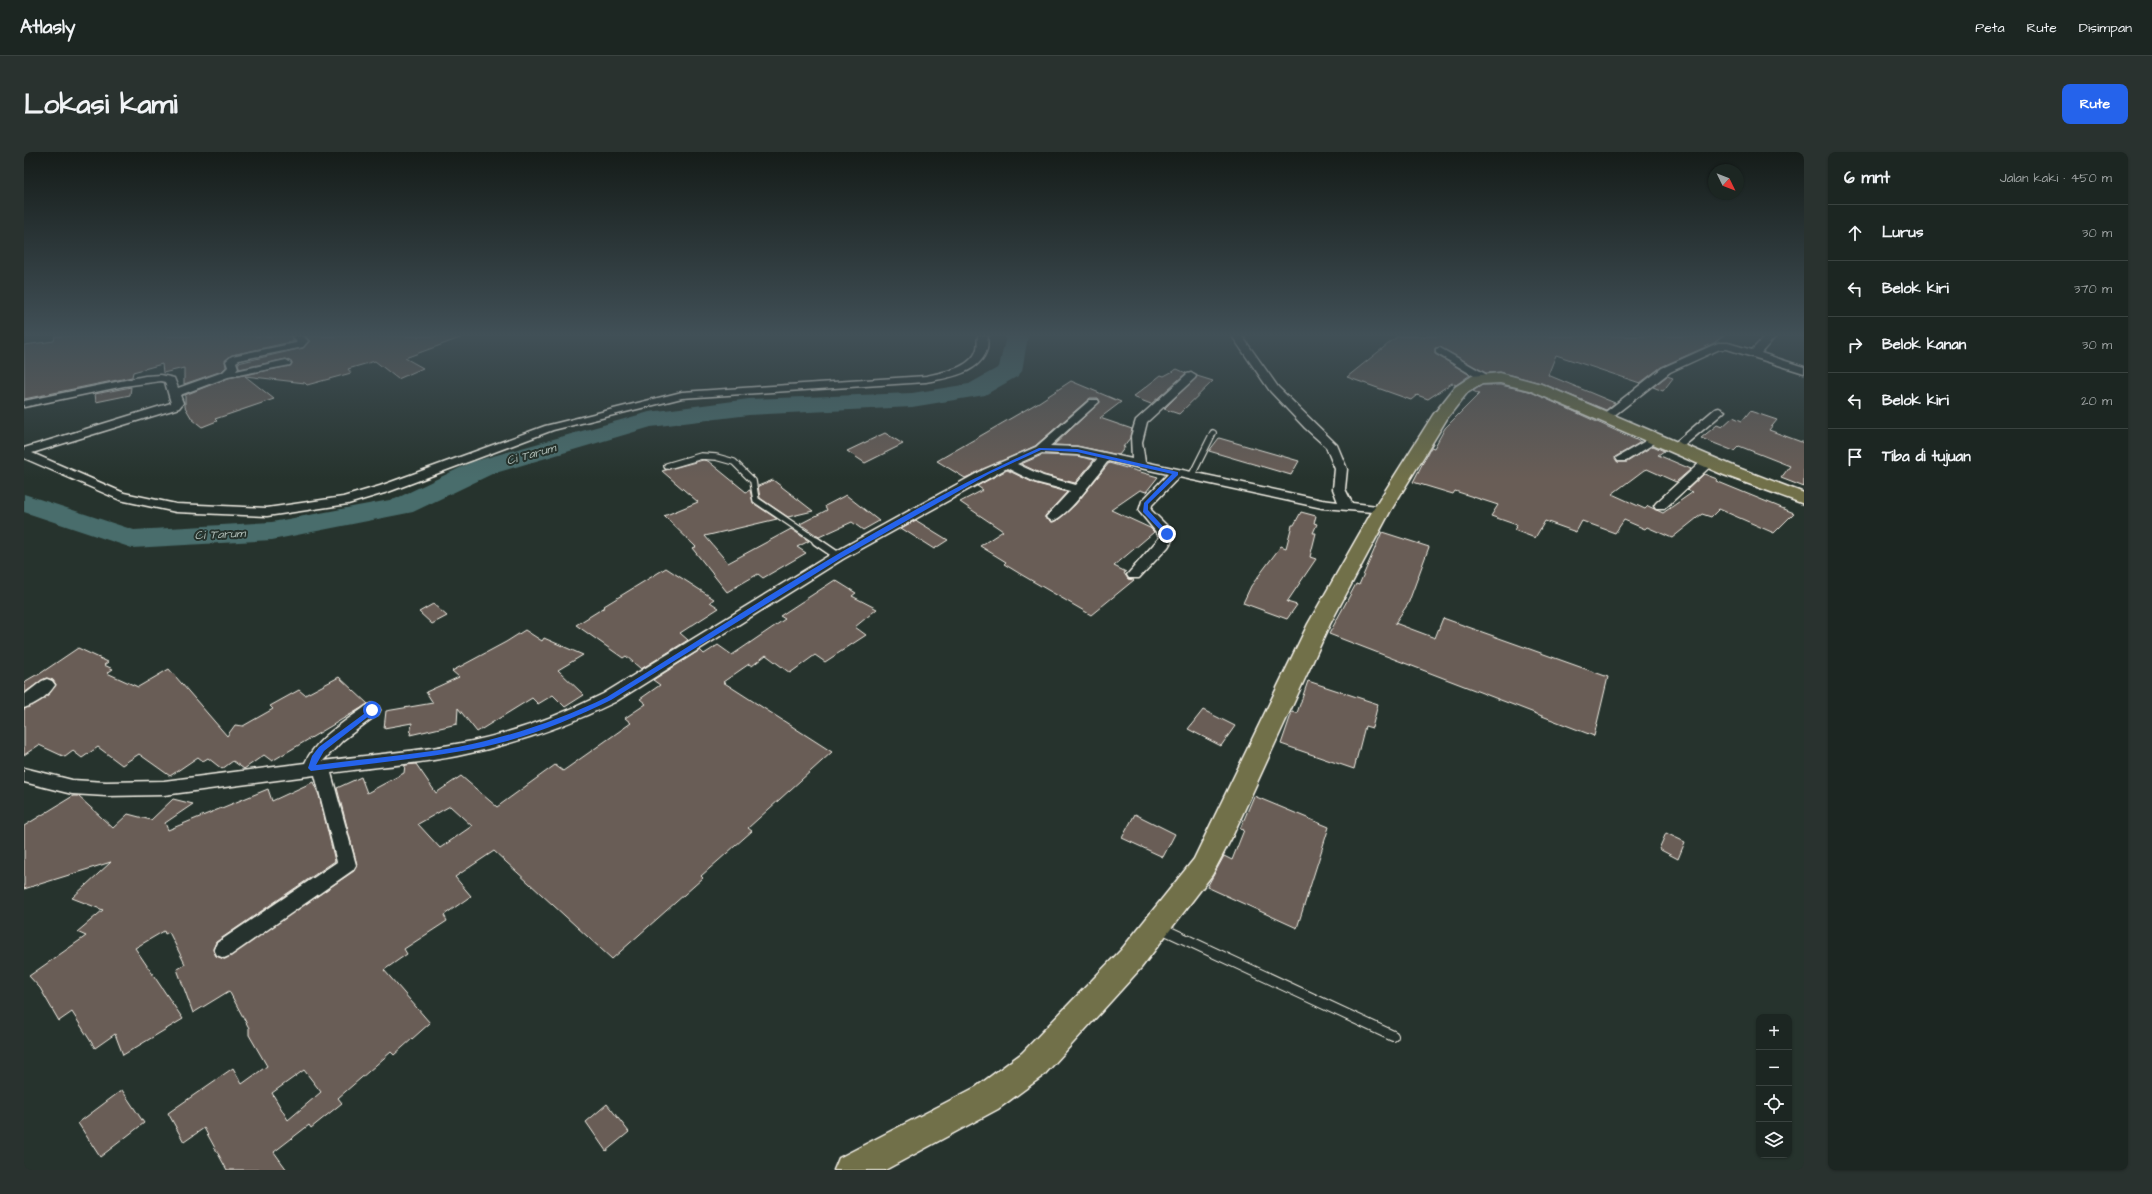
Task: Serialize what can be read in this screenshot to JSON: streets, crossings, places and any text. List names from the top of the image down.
{
  "water": ["Ci Tarum"],
  "north": "bottom right",
  "page": {
    "header": "Atlasly",
    "nav": ["Peta", "Rute", "Disimpan"],
    "buttons": "Rute",
    "title": "Lokasi kami",
    "heading": ["6 mnt", "Jalan kaki · 450 m"],
    "list": [
      ["Lurus", "30 m"],
      ["Belok kiri", "370 m"],
      ["Belok kanan", "30 m"],
      ["Belok kiri", "20 m"],
      "Tiba di tujuan"
    ],
    "map_buttons": ["+", "−"]
  }
}
